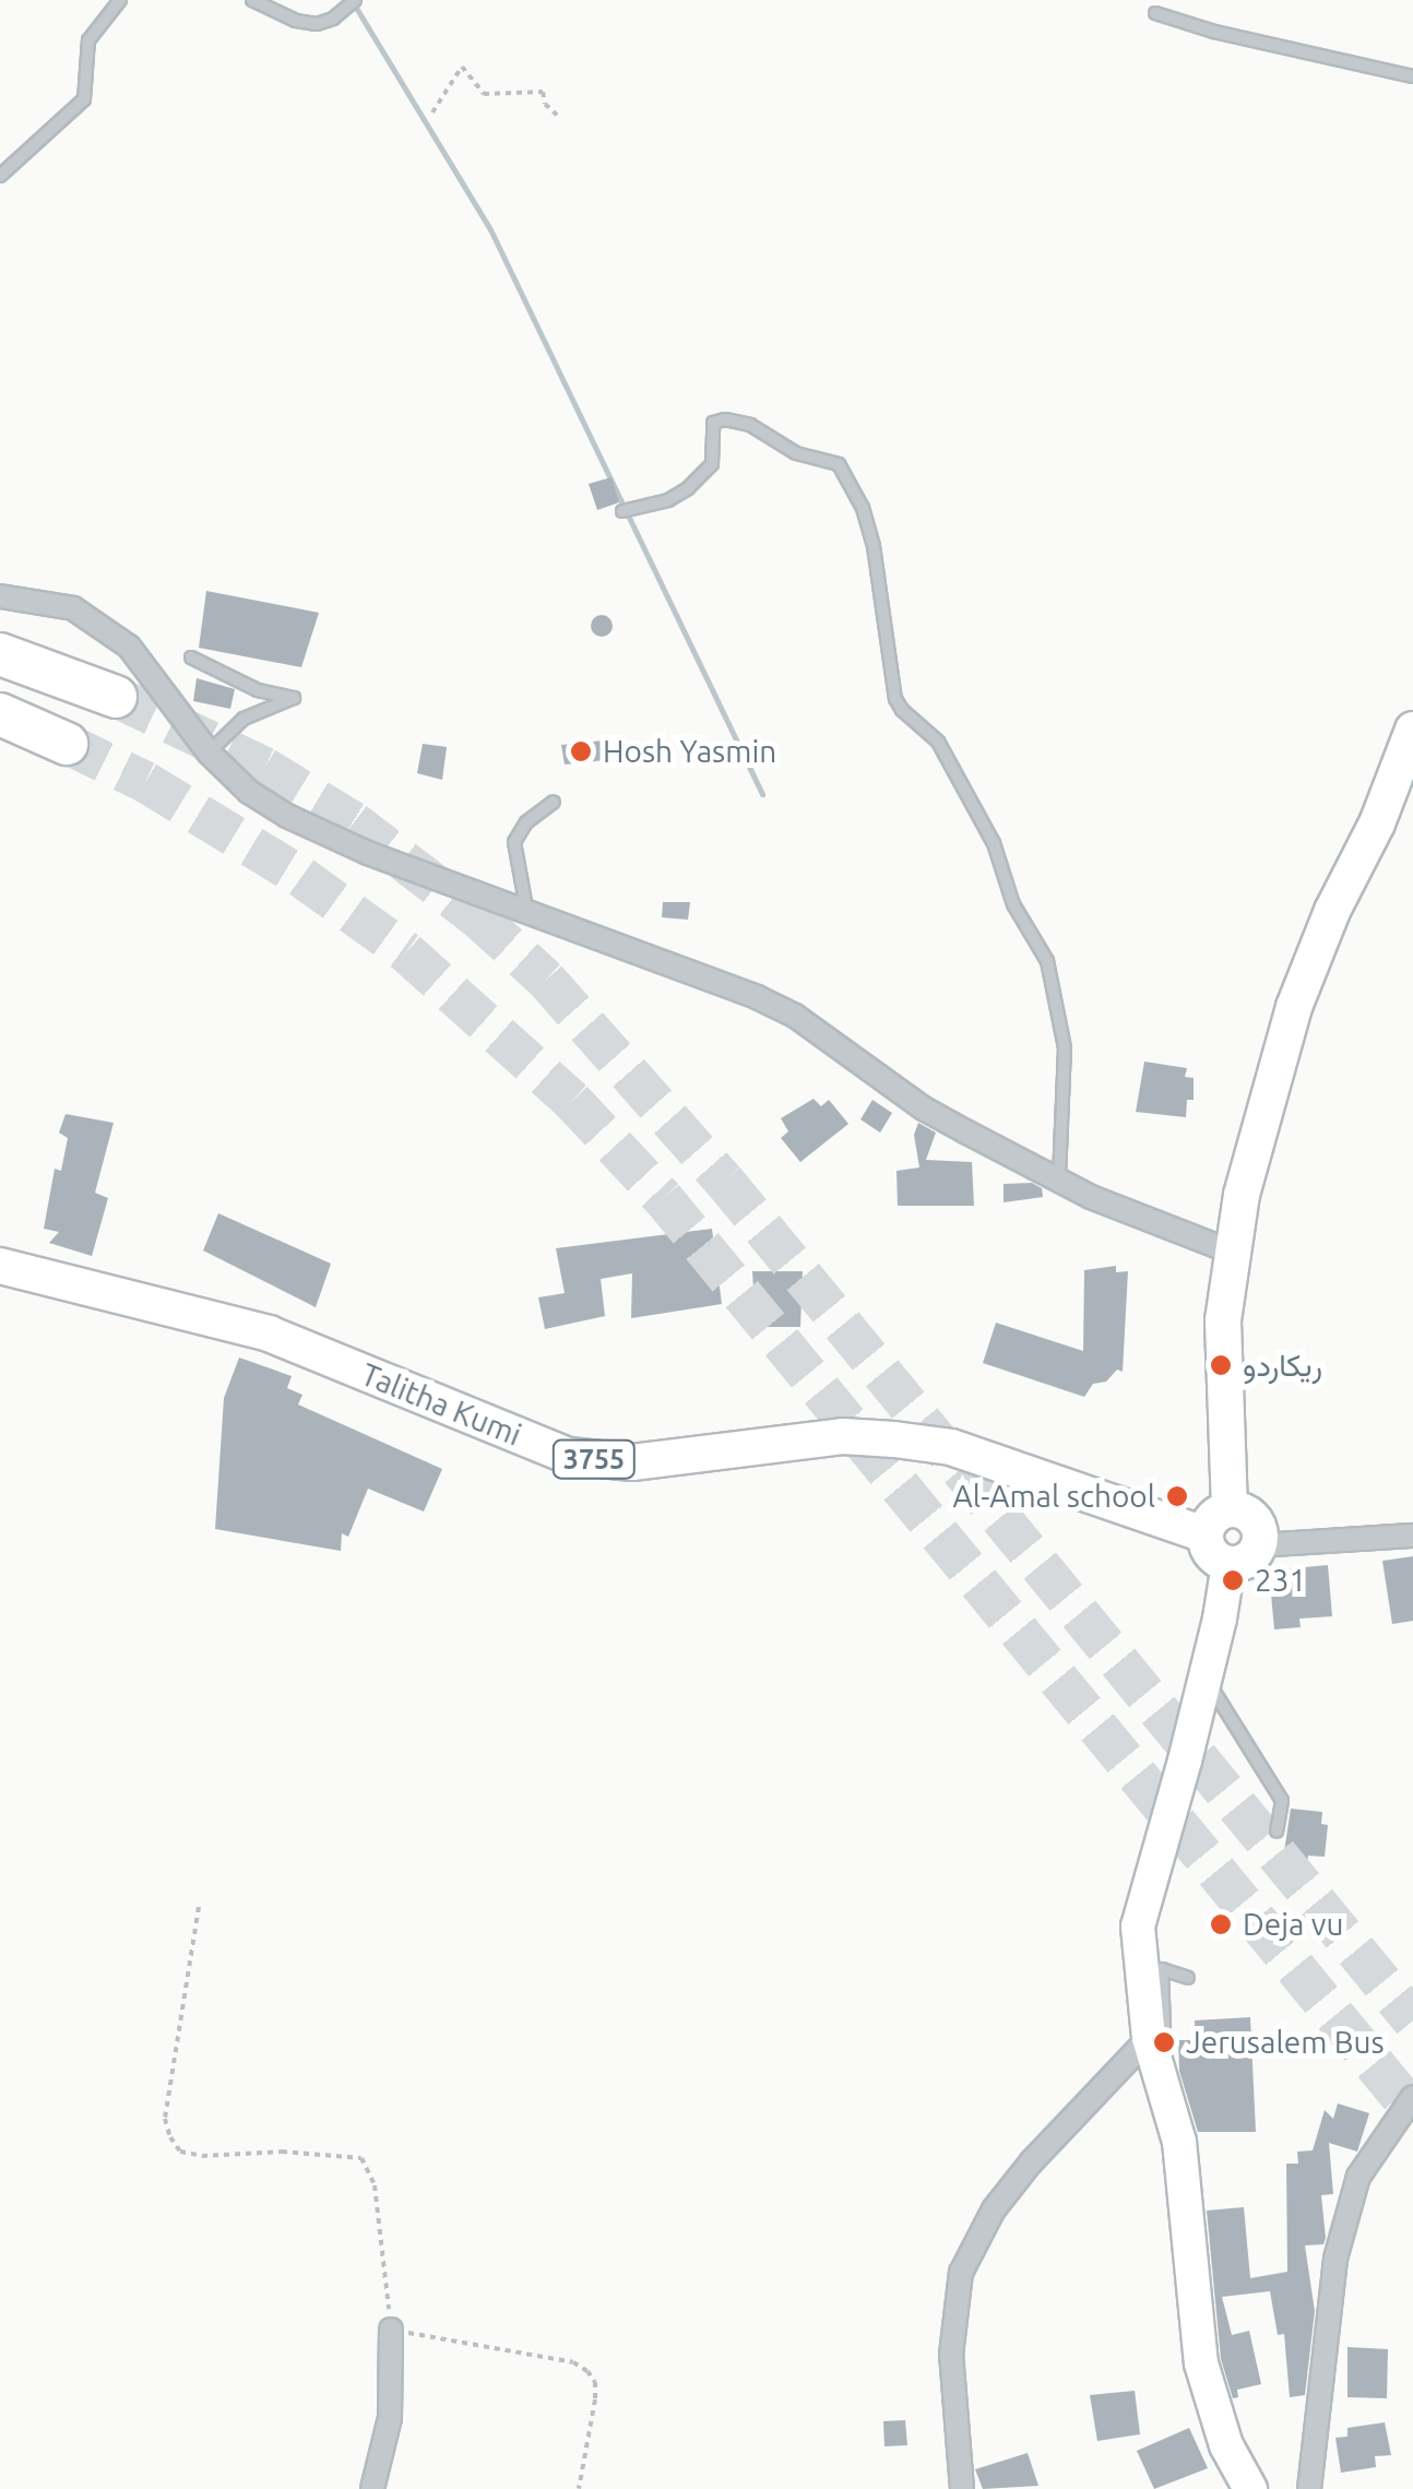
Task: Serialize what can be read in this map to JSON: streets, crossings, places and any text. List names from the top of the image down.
{
  "streets": {
    "main road": ["Talitha Kumi", "3755"]
  },
  "places": [
    "Hosh Yasmin",
    "ريكاردو",
    "Al-Amal school",
    "231",
    "Deja vu",
    "Jerusalem Bus"
  ]
}
